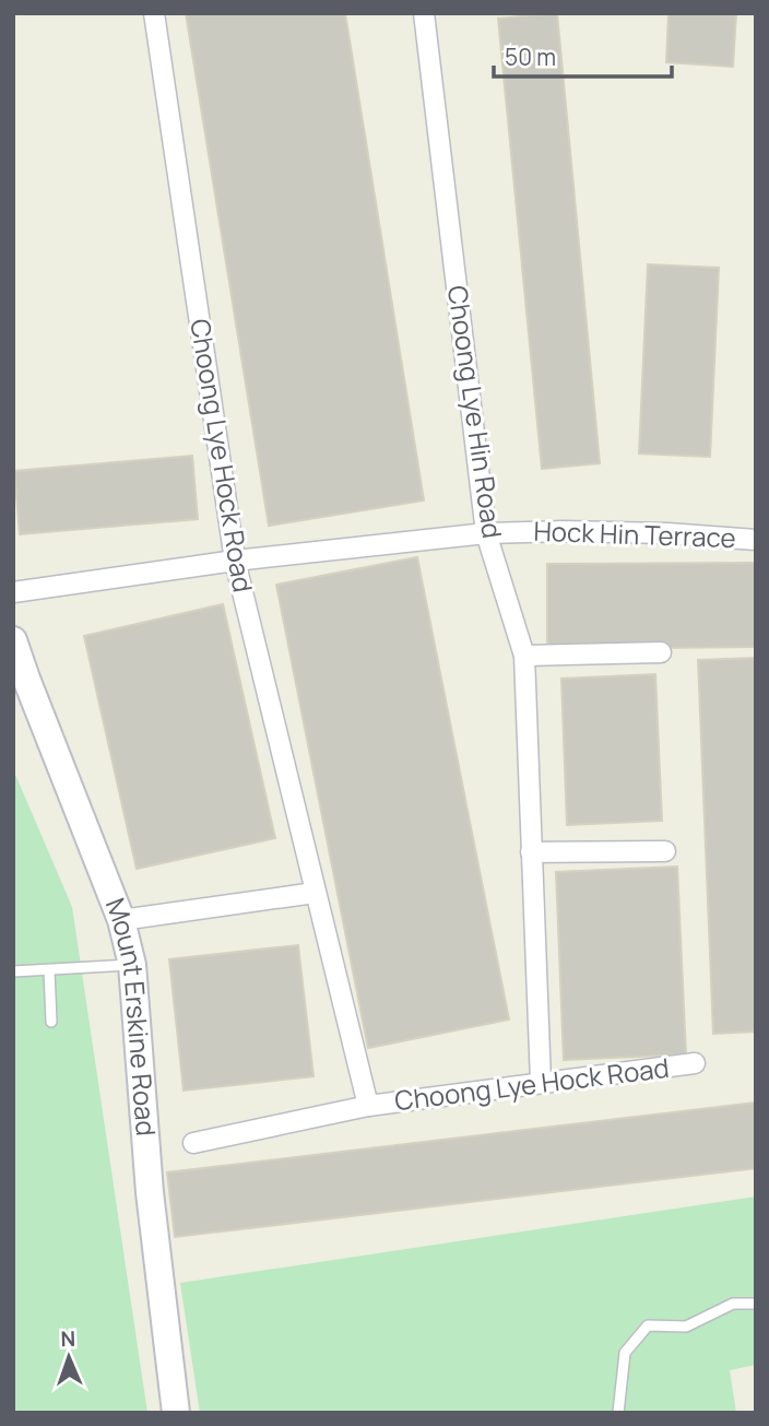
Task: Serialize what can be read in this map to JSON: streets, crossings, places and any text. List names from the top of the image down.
{
  "streets": {
    "main road": ["Mount Erskine Road"],
    "street": ["Choong Lye Hin Road", "Choong Lye Hock Road", "Hock Hin Terrace"]
  },
  "crossings": [
    ["Choong Lye Hin Road", "Choong Lye Hock Road"],
    ["Choong Lye Hin Road", "Hock Hin Terrace"],
    ["Choong Lye Hock Road", "Hock Hin Terrace"]
  ],
  "scale_bar": "50 m",
  "north": "top"
}
